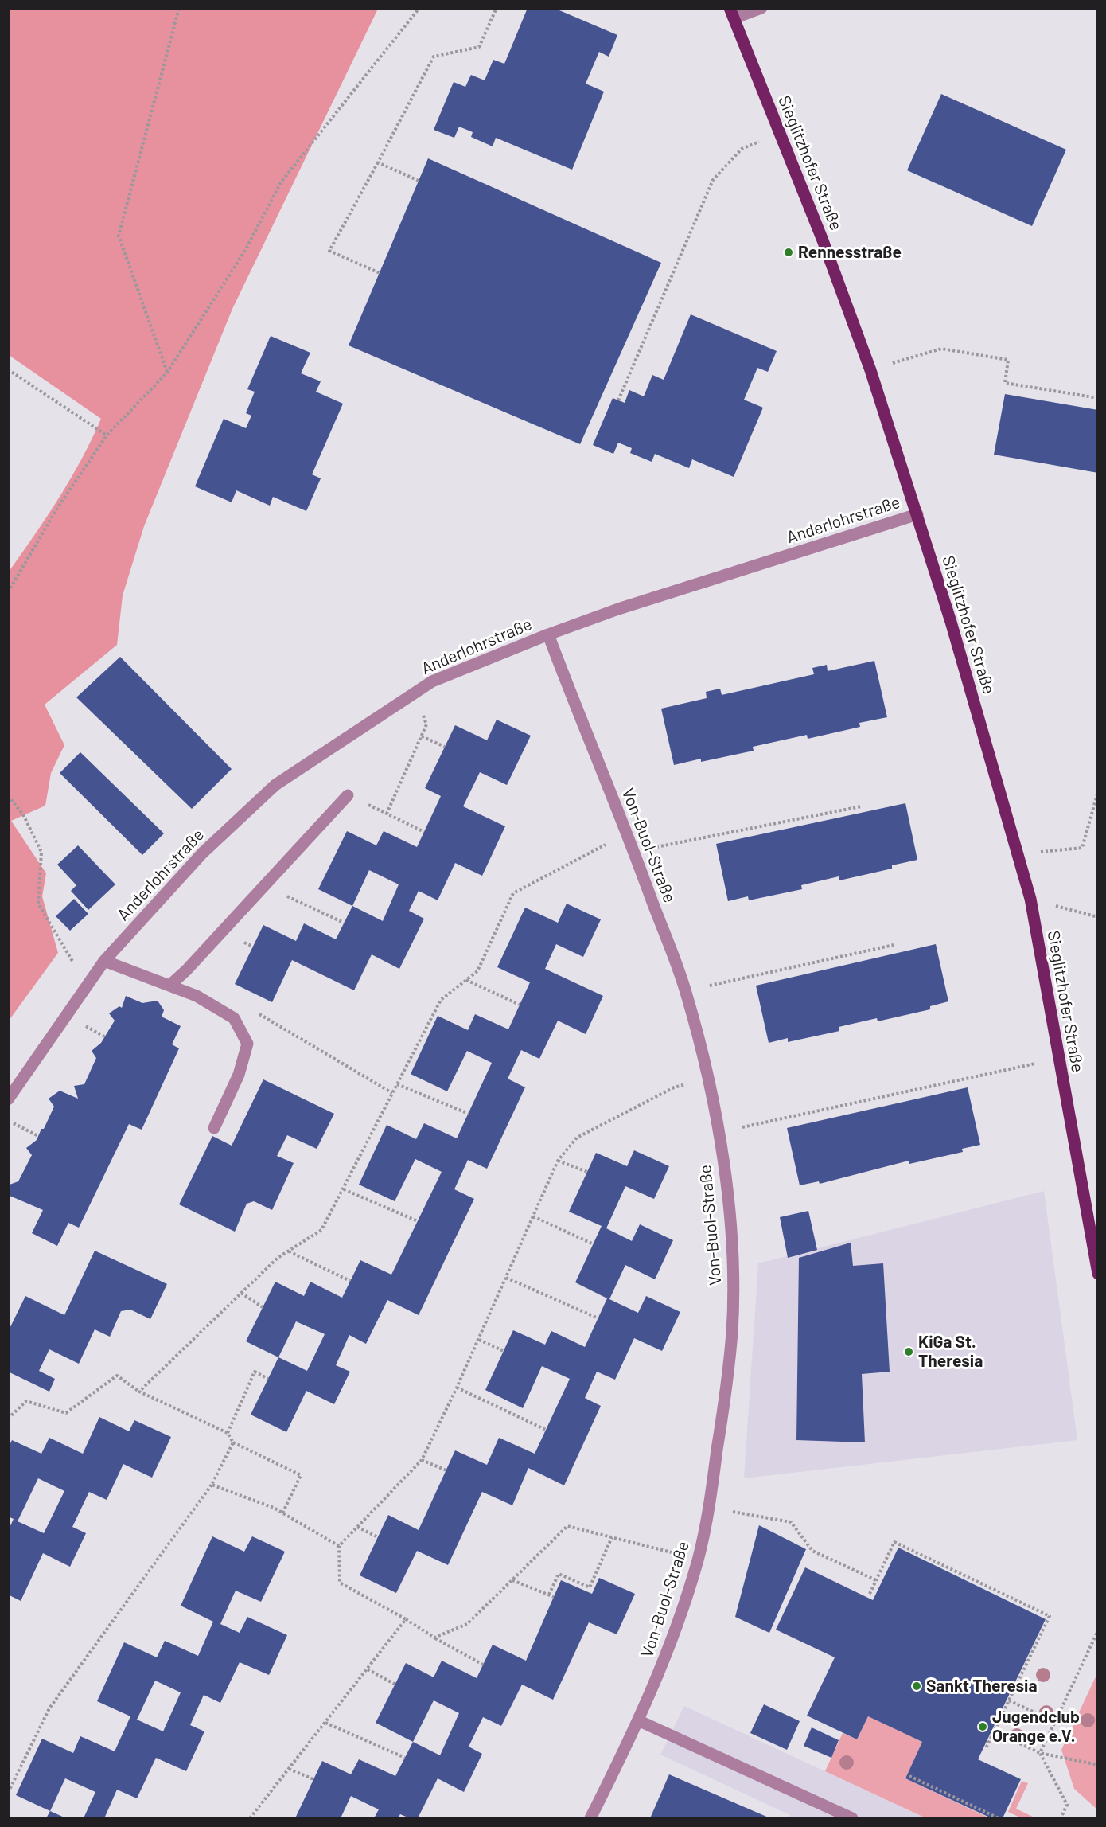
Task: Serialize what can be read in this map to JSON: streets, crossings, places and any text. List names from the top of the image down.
{
  "streets": {
    "main road": ["Sieglitzhofer Straße"],
    "street": ["Anderlohrstraße", "Von-Buol-Straße"]
  },
  "crossings": [
    ["Sieglitzhofer Straße", "Anderlohrstraße"],
    ["Anderlohrstraße", "Von-Buol-Straße"]
  ],
  "places": [
    "Rennesstraße",
    "KiGa St. Theresia",
    "Sankt Theresia",
    "Jugendclub Orange e.V."
  ]
}
